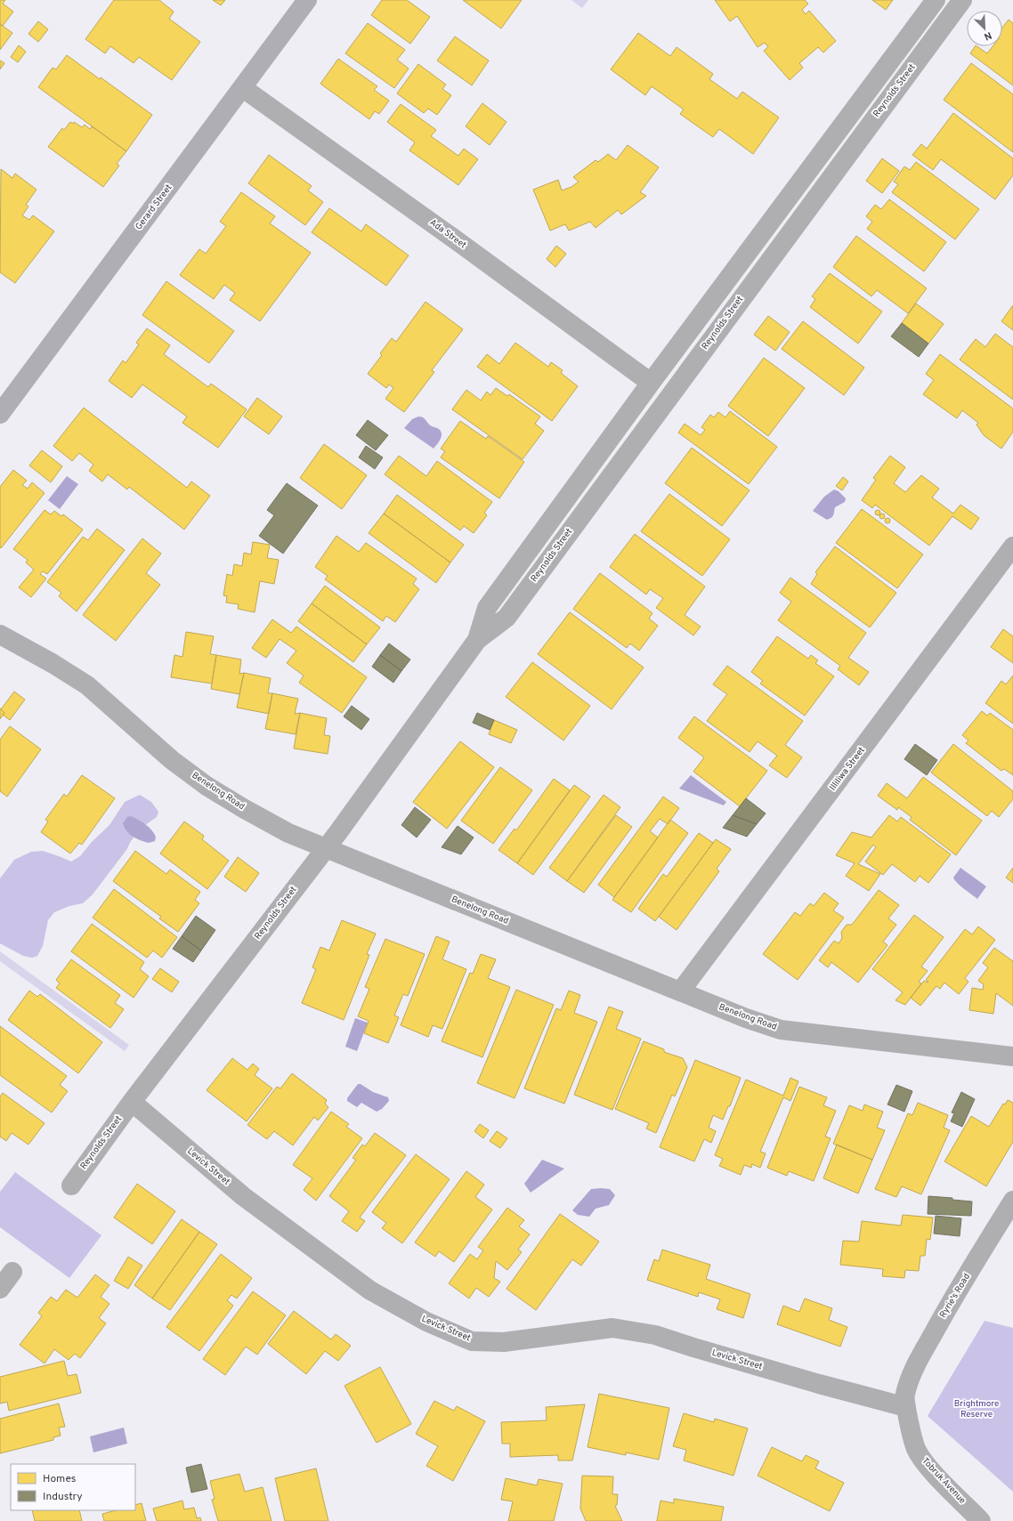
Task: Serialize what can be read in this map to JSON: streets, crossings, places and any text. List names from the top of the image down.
{
  "streets": {
    "main road": ["Gerard Street"],
    "street": [
      "Reynolds Street",
      "Ada Street",
      "Illiliwa Street",
      "Benelong Road",
      "Levick Street",
      "Ryrie's Road",
      "Tobruk Avenue"
    ]
  },
  "crossings": [
    ["Reynolds Street", "Ada Street"],
    ["Reynolds Street", "Benelong Road"],
    ["Reynolds Street", "Levick Street"],
    ["Gerard Street", "Ada Street"],
    ["Illiliwa Street", "Benelong Road"],
    ["Levick Street", "Ryrie's Road"],
    ["Levick Street", "Tobruk Avenue"],
    ["Ryrie's Road", "Tobruk Avenue"]
  ],
  "parks": ["Brightmore Reserve"],
  "legend": ["Homes", "Industry"],
  "north": "bottom right"
}
